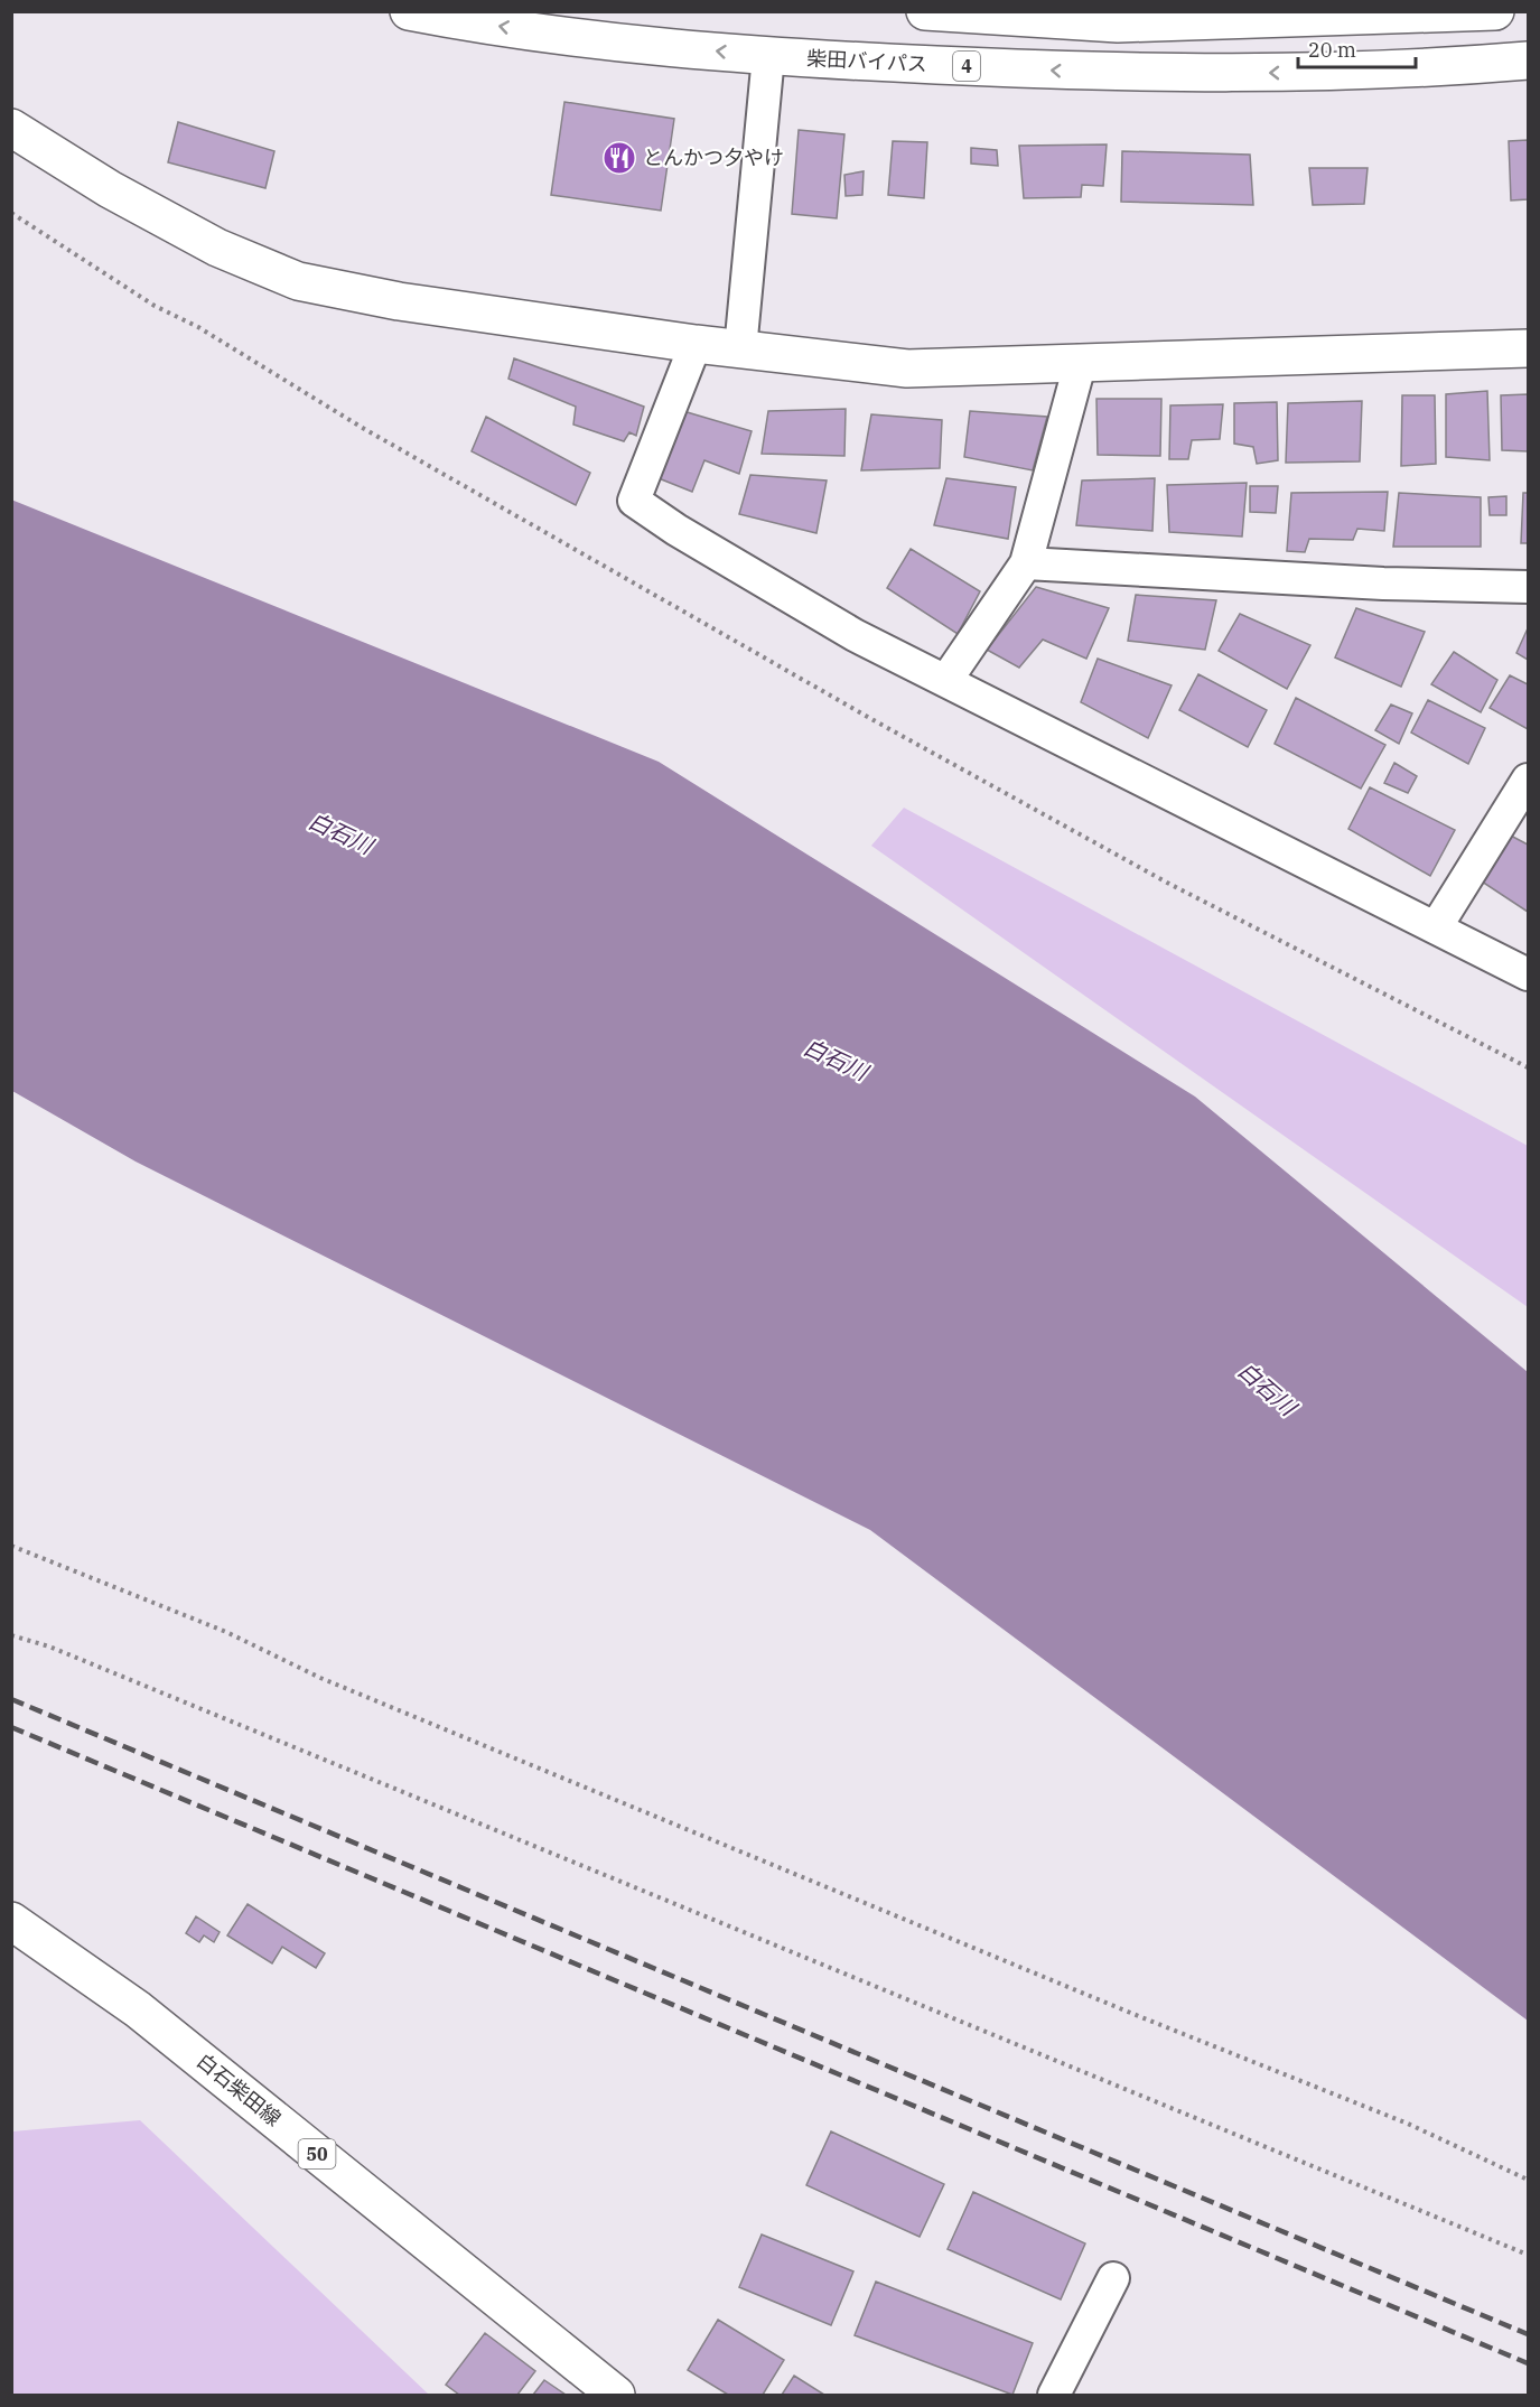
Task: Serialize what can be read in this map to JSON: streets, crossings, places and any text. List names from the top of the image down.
{
  "streets": {
    "main road": [
      "柴田バイパス",
      "4",
      "白石柴田線",
      "50"
    ]
  },
  "water": ["白石川"],
  "places": {
    "restaurant": ["とんかつ夕やけ"]
  },
  "scale_bar": "20 m"
}
